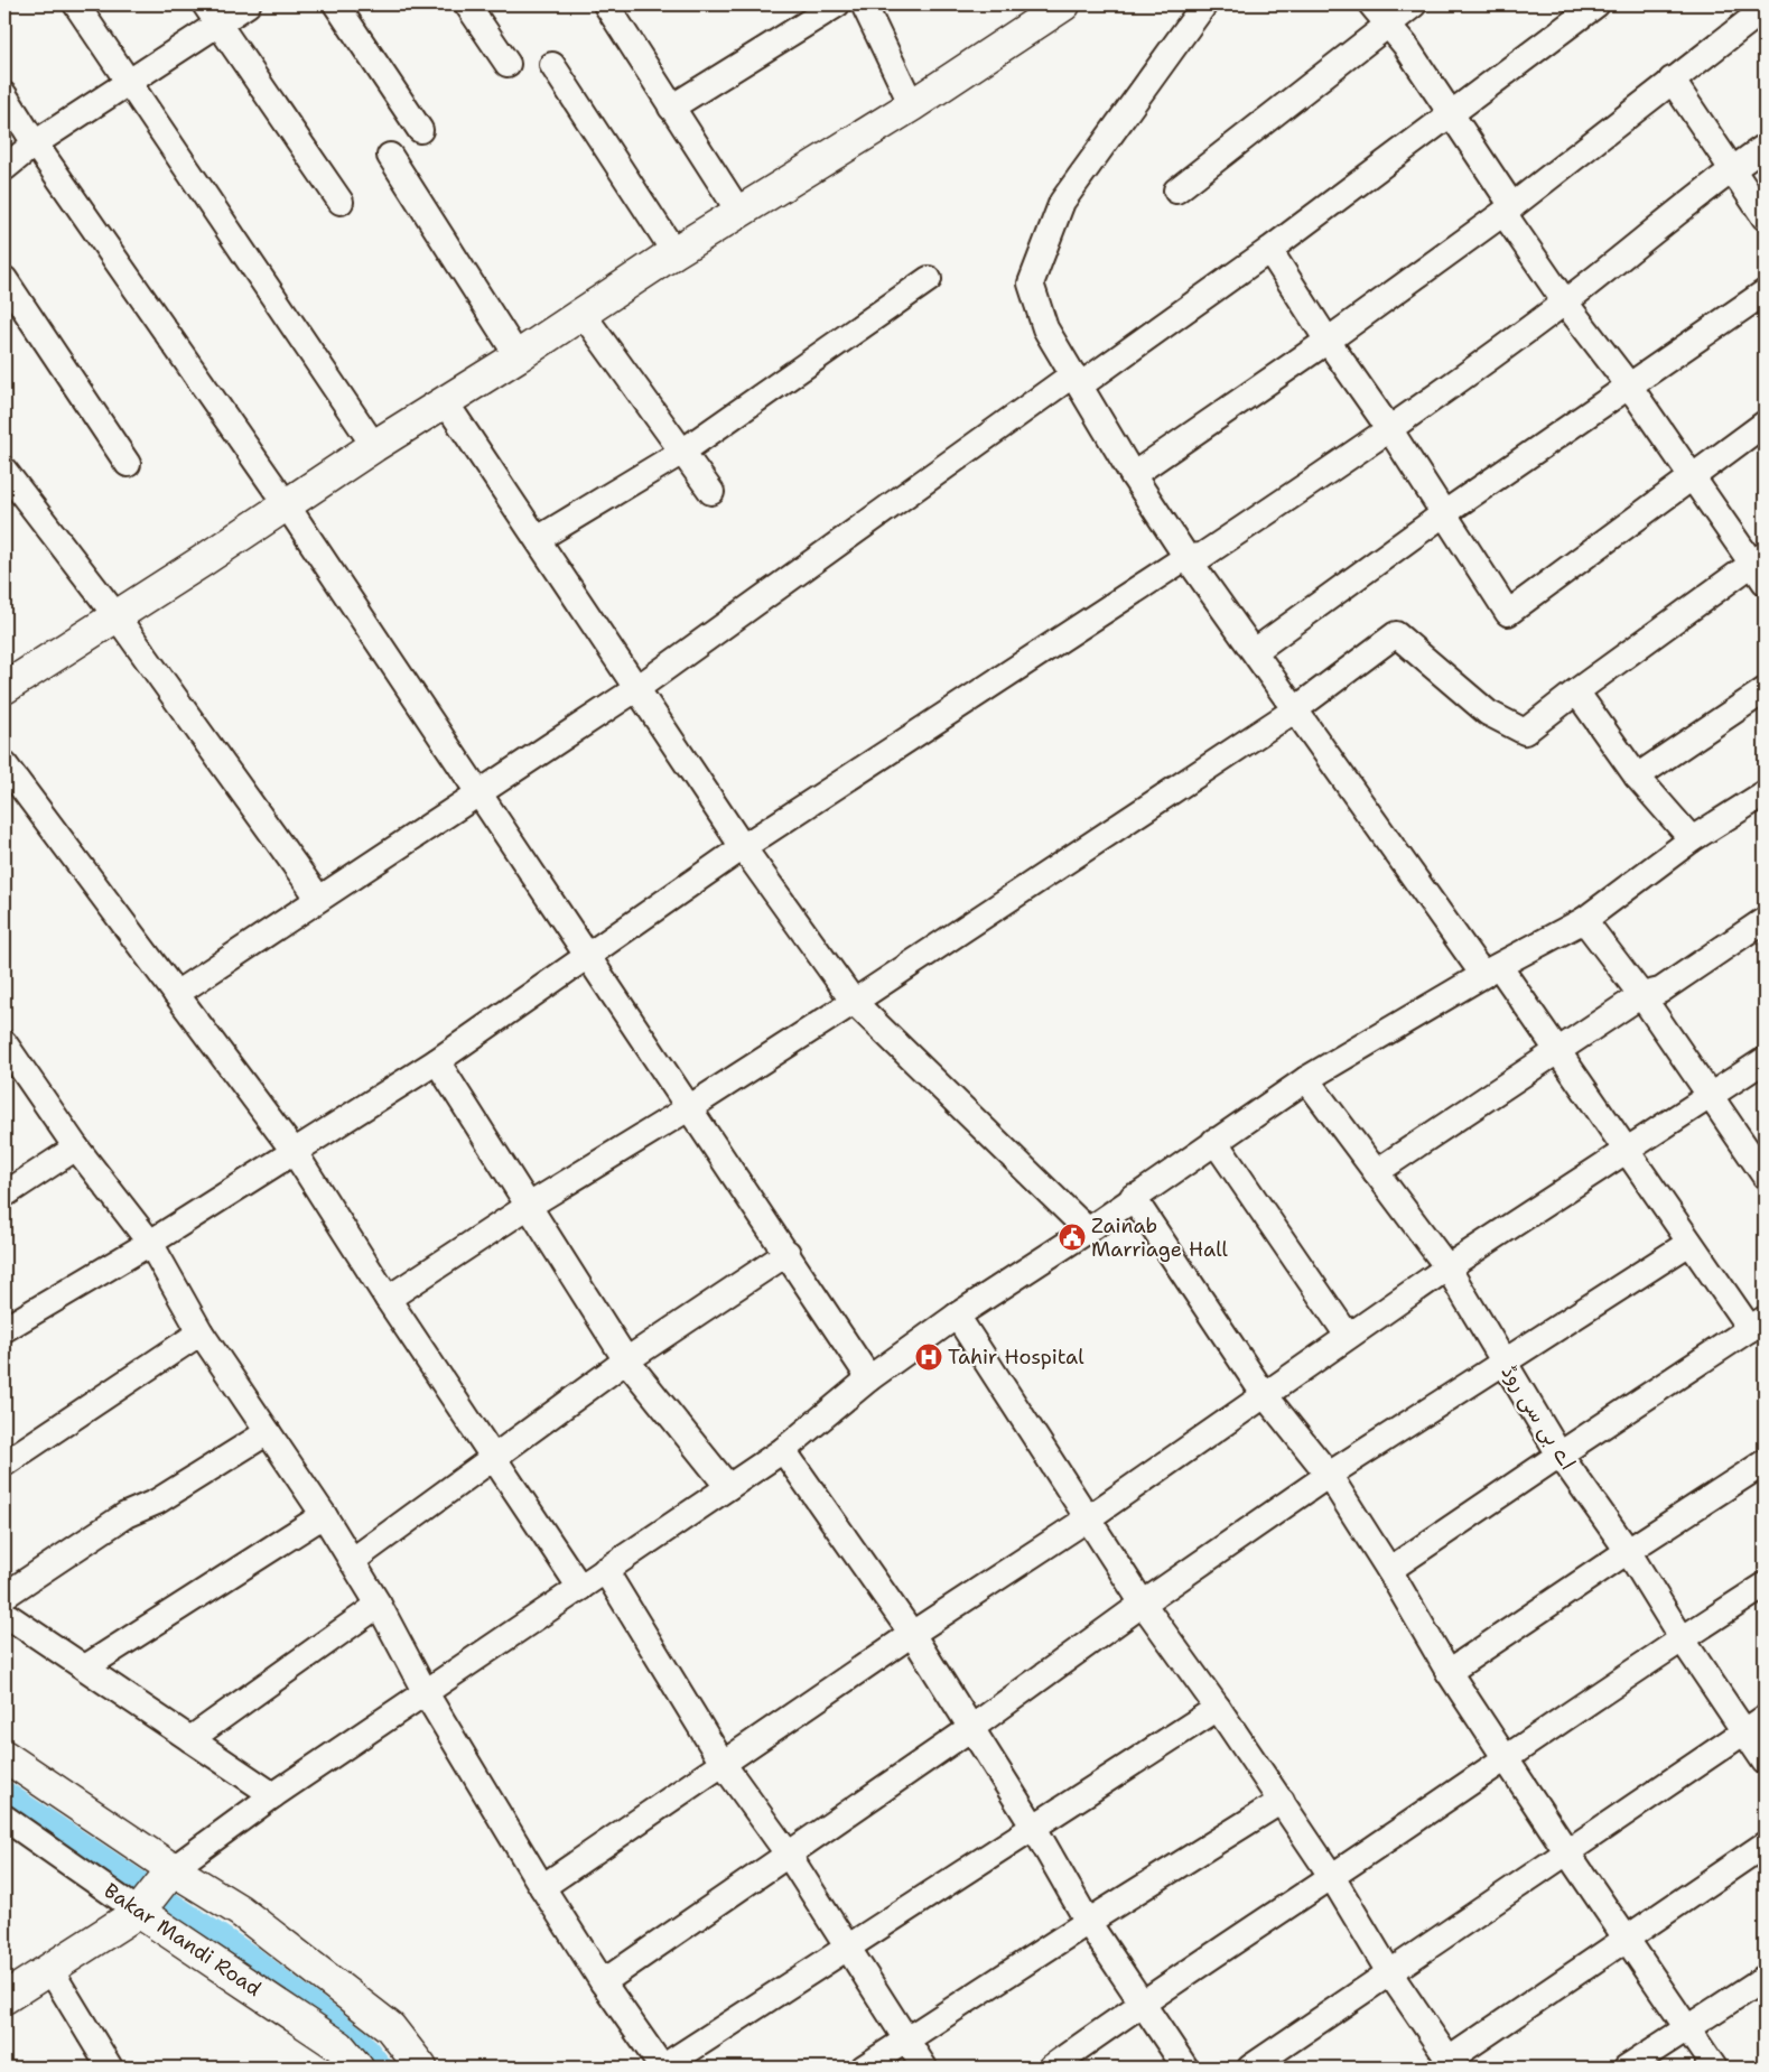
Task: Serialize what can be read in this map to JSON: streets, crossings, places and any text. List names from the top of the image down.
{
  "streets": {
    "street": ["اے بی سی روڈ", "Bakar Mandi Road"]
  },
  "places": {
    "public building": ["Zainab Marriage Hall"],
    "hospital": ["Tahir Hospital"]
  }
}
